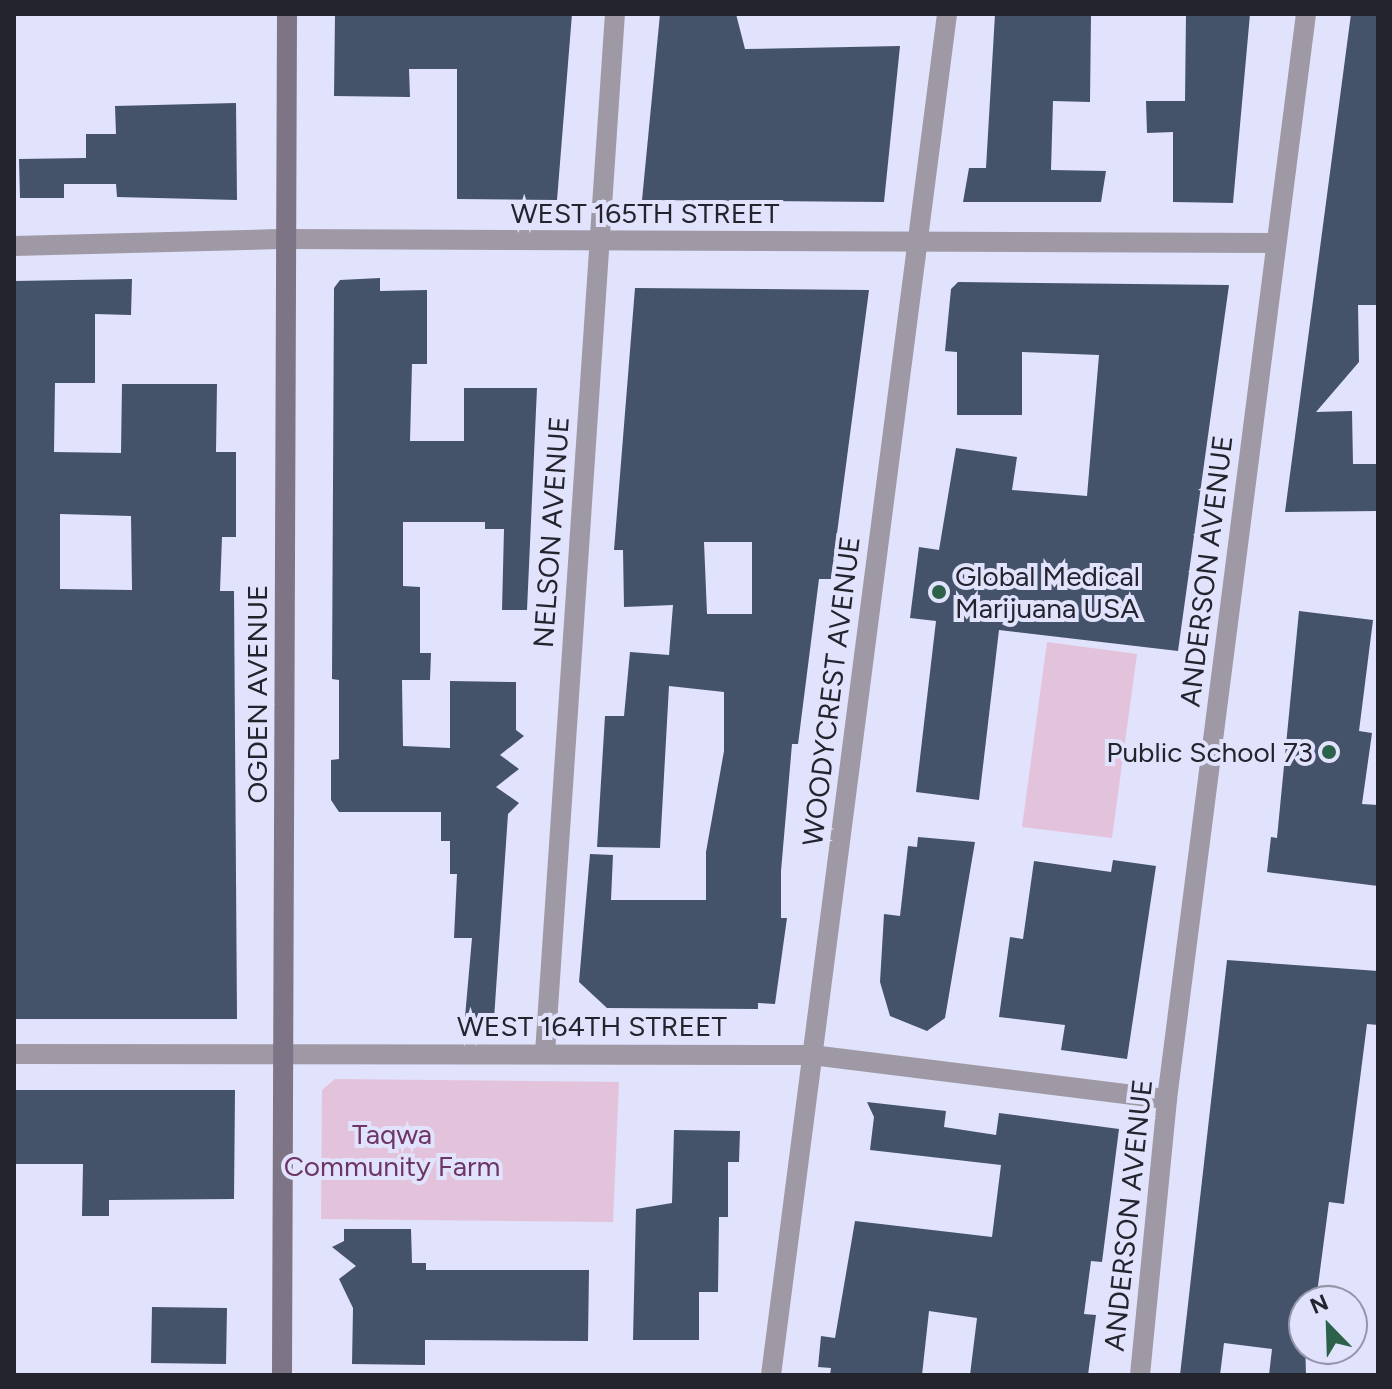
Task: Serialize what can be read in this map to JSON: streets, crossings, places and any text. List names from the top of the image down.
{
  "streets": {
    "street": [
      "WEST 165TH STREET",
      "NELSON AVENUE",
      "ANDERSON AVENUE",
      "WOODYCREST AVENUE",
      "OGDEN AVENUE",
      "WEST 164TH STREET"
    ]
  },
  "crossings": [
    ["WEST 165TH STREET", "NELSON AVENUE"],
    ["WEST 165TH STREET", "ANDERSON AVENUE"],
    ["WEST 165TH STREET", "WOODYCREST AVENUE"],
    ["WEST 165TH STREET", "OGDEN AVENUE"],
    ["NELSON AVENUE", "WEST 164TH STREET"],
    ["ANDERSON AVENUE", "WEST 164TH STREET"],
    ["WOODYCREST AVENUE", "WEST 164TH STREET"],
    ["OGDEN AVENUE", "WEST 164TH STREET"]
  ],
  "parks": ["Taqwa Community Farm"],
  "places": ["Global Medical Marijuana USA", "Public School 73"],
  "north": "top left"
}
